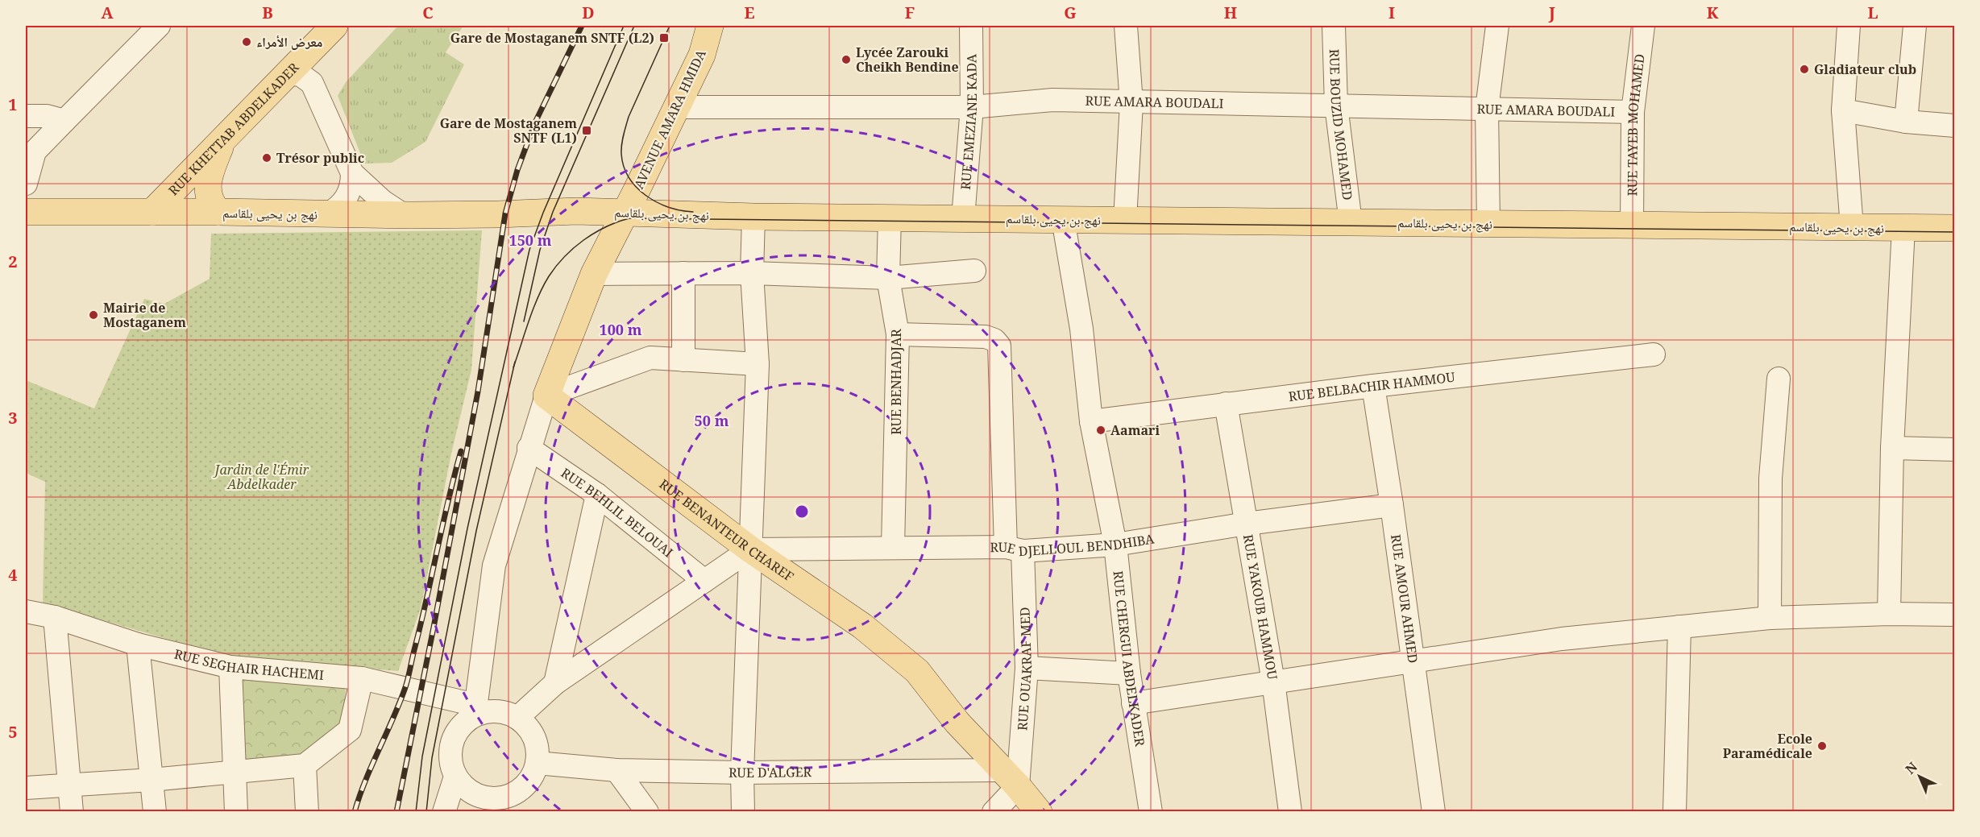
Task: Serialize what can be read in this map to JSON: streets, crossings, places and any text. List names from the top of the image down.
{
  "streets": {
    "main road": [
      "AVENUE AMARA HMIDA",
      "RUE KHETTAB ABDELKADER",
      "نهج بن يحيى بلقاسم",
      "RUE BENANTEUR CHAREF"
    ],
    "street": [
      "RUE AMARA BOUDALI",
      "RUE EMEZIANE KADA",
      "RUE BOUZID MOHAMED",
      "RUE TAYEB MOHAMED",
      "RUE BENHADJAR",
      "RUE BELBACHIR HAMMOU",
      "RUE BEHLIL BELOUAI",
      "RUE DJELLOUL BENDHIBA",
      "RUE AMOUR AHMED",
      "RUE YAKOUB HAMMOU",
      "RUE CHERGUI ABDELKADER",
      "RUE SEGHAIR HACHEMI",
      "RUE OUAKRAF MED",
      "RUE D'ALGER"
    ]
  },
  "crossings": [
    ["RUE AMARA BOUDALI", "AVENUE AMARA HMIDA"],
    ["RUE AMARA BOUDALI", "RUE EMEZIANE KADA"],
    ["RUE AMARA BOUDALI", "RUE BOUZID MOHAMED"],
    ["RUE AMARA BOUDALI", "RUE TAYEB MOHAMED"],
    ["AVENUE AMARA HMIDA", "نهج بن يحيى بلقاسم"],
    ["RUE EMEZIANE KADA", "نهج بن يحيى بلقاسم"],
    ["RUE BOUZID MOHAMED", "نهج بن يحيى بلقاسم"],
    ["RUE TAYEB MOHAMED", "نهج بن يحيى بلقاسم"],
    ["RUE KHETTAB ABDELKADER", "نهج بن يحيى بلقاسم"],
    ["نهج بن يحيى بلقاسم", "RUE BENHADJAR"],
    ["نهج بن يحيى بلقاسم", "RUE CHERGUI ABDELKADER"],
    ["RUE BENHADJAR", "RUE DJELLOUL BENDHIBA"],
    ["RUE BENHADJAR", "RUE OUAKRAF MED"],
    ["RUE BELBACHIR HAMMOU", "RUE AMOUR AHMED"],
    ["RUE BELBACHIR HAMMOU", "RUE YAKOUB HAMMOU"],
    ["RUE BELBACHIR HAMMOU", "RUE CHERGUI ABDELKADER"],
    ["RUE BENANTEUR CHAREF", "RUE DJELLOUL BENDHIBA"],
    ["RUE BENANTEUR CHAREF", "RUE OUAKRAF MED"],
    ["RUE BENANTEUR CHAREF", "RUE D'ALGER"],
    ["RUE DJELLOUL BENDHIBA", "RUE AMOUR AHMED"],
    ["RUE DJELLOUL BENDHIBA", "RUE YAKOUB HAMMOU"],
    ["RUE DJELLOUL BENDHIBA", "RUE CHERGUI ABDELKADER"],
    ["RUE DJELLOUL BENDHIBA", "RUE OUAKRAF MED"],
    ["RUE SEGHAIR HACHEMI", "RUE D'ALGER"],
    ["RUE OUAKRAF MED", "RUE D'ALGER"]
  ],
  "parks": ["Jardin de l'Émir Abdelkader"],
  "places": {
    "transit": ["Gare de Mostaganem SNTF (L2)", "Gare de Mostaganem SNTF (L1)"],
    "other": [
      "معرض الأمراء",
      "Lycée Zarouki Cheikh Bendine",
      "Gladiateur club",
      "Trésor public",
      "Mairie de Mostaganem",
      "Aamari",
      "Ecole Paramédicale"
    ]
  },
  "north": "top left",
  "grid": {
    "columns": [
      "A",
      "B",
      "C",
      "D",
      "E",
      "F",
      "G",
      "H",
      "I",
      "J",
      "K",
      "L"
    ],
    "rows": [
      "1",
      "2",
      "3",
      "4",
      "5"
    ]
  },
  "rings": ["150 m", "100 m", "50 m"]
}
